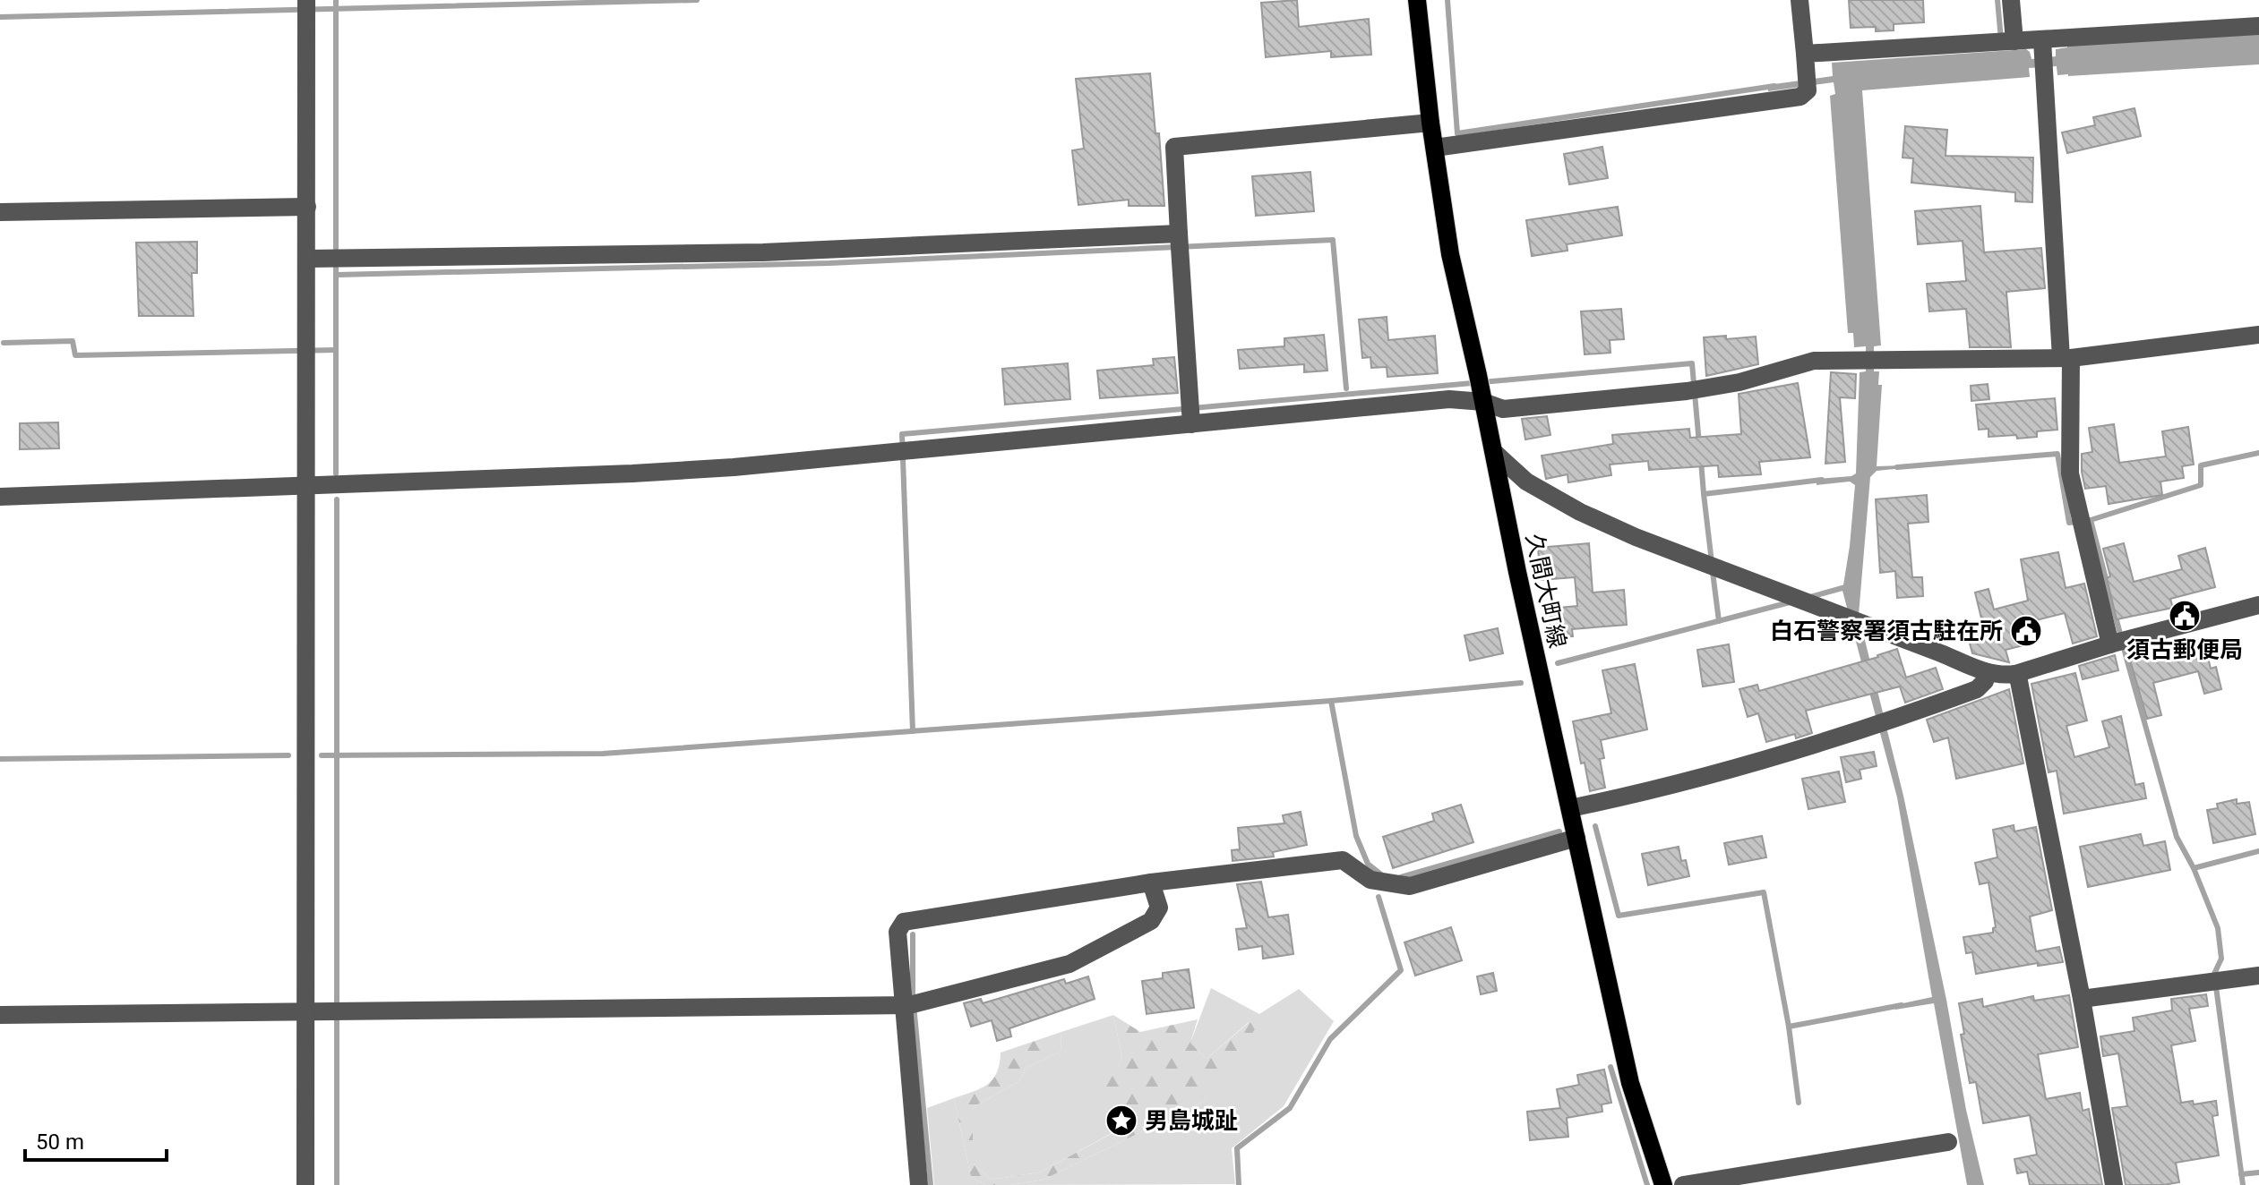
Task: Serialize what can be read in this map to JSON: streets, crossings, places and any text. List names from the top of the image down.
{
  "streets": {
    "main road": ["久間大町線"]
  },
  "places": {
    "public building": ["須古郵便局", "白石警察署須古駐在所"],
    "place": ["男島城趾"]
  },
  "scale_bar": "50 m"
}
